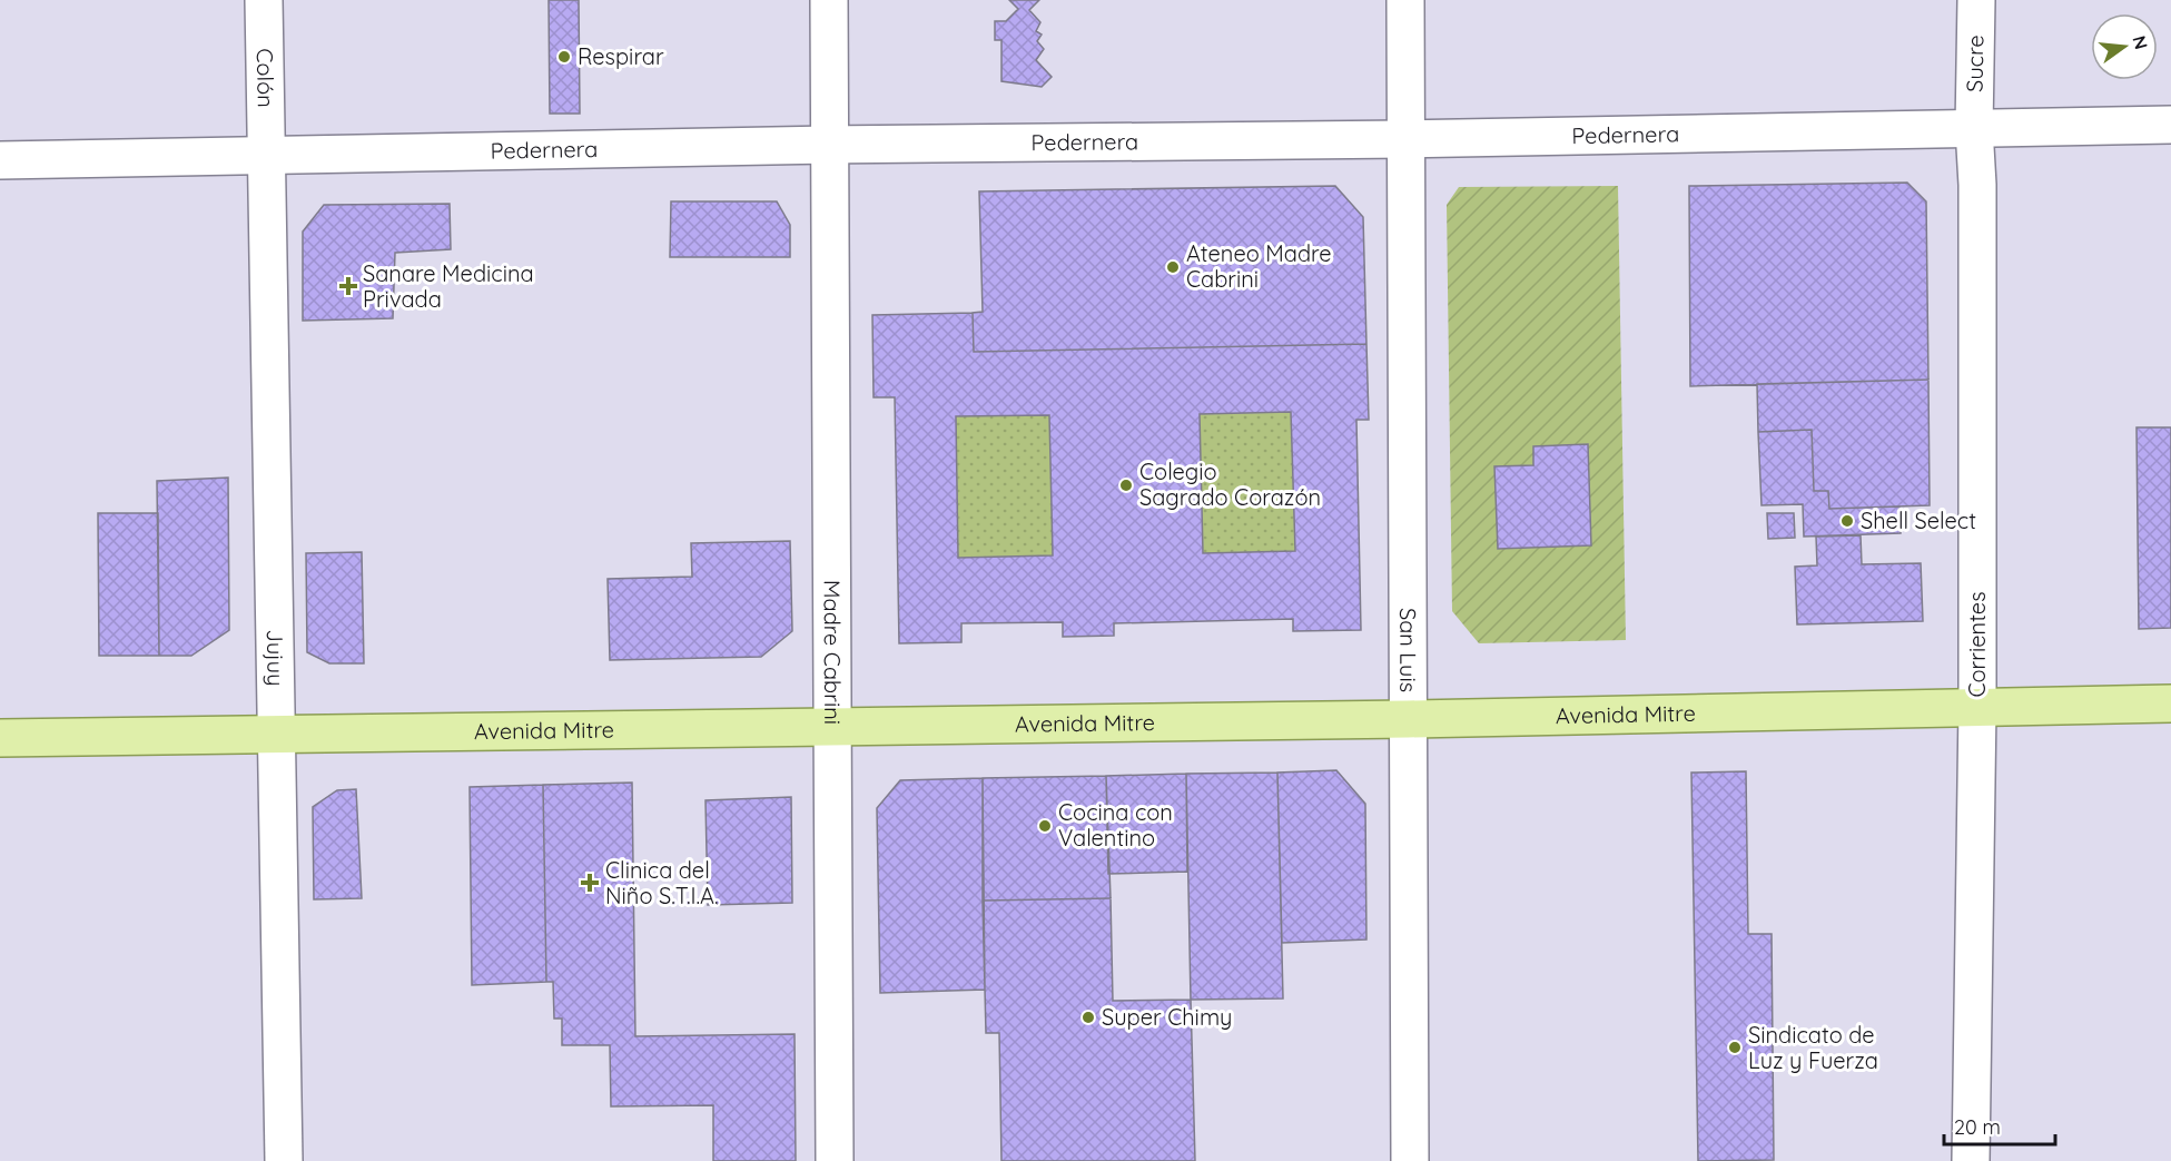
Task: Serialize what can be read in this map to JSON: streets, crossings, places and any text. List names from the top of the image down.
{
  "streets": {
    "main road": ["Avenida Mitre"],
    "street": [
      "Sucre",
      "Colón",
      "Pedernera",
      "Corrientes",
      "San Luis",
      "Madre Cabrini",
      "Jujuy"
    ]
  },
  "crossings": [
    ["Sucre", "Pedernera"],
    ["Sucre", "Corrientes"],
    ["Colón", "Pedernera"],
    ["Colón", "Jujuy"],
    ["Pedernera", "Corrientes"],
    ["Pedernera", "San Luis"],
    ["Pedernera", "Madre Cabrini"],
    ["Pedernera", "Jujuy"],
    ["Corrientes", "Avenida Mitre"],
    ["San Luis", "Avenida Mitre"],
    ["Madre Cabrini", "Avenida Mitre"],
    ["Jujuy", "Avenida Mitre"]
  ],
  "places": {
    "other": [
      "Respirar",
      "Ateneo Madre Cabrini",
      "Colegio Sagrado Corazón",
      "Shell Select",
      "Cocina con Valentino",
      "Super Chimy",
      "Sindicato de Luz y Fuerza"
    ],
    "health": ["Sanare Medicina Privada", "Clinica del Niño S.T.I.A."]
  },
  "scale_bar": "20 m",
  "north": "right"
}
